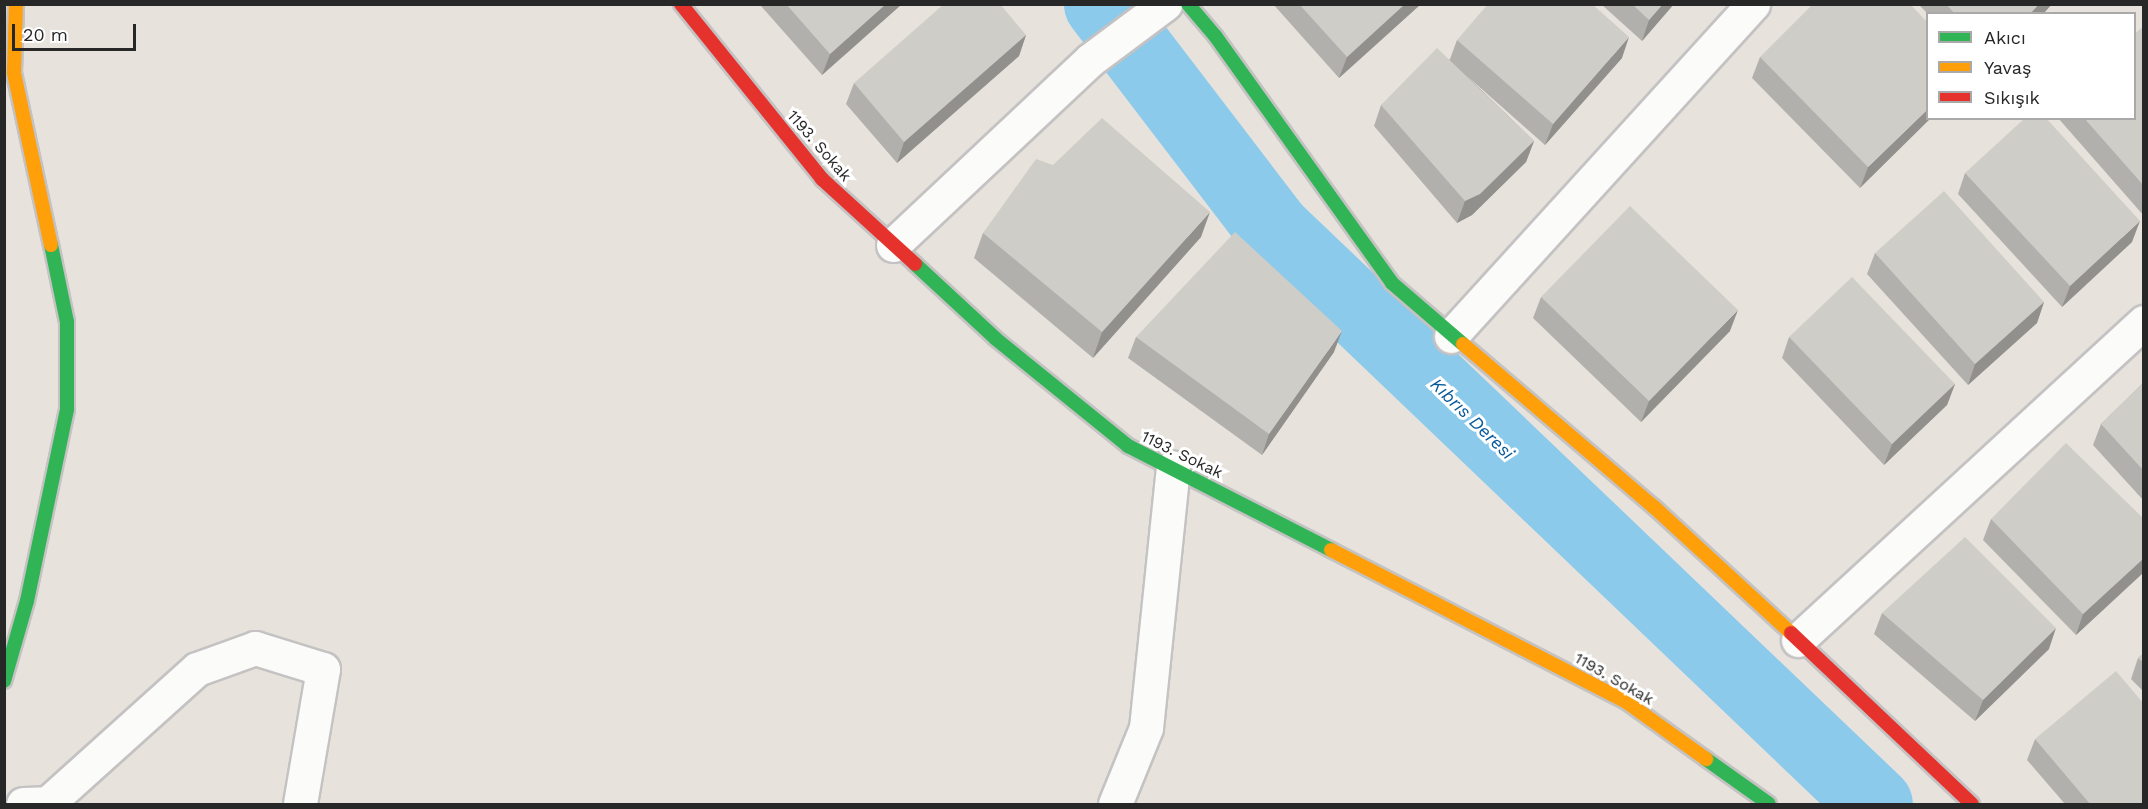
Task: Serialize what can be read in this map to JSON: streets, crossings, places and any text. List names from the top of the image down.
{
  "streets": {
    "street": ["1193. Sokak"]
  },
  "water": ["Kıbrıs Deresi"],
  "legend": ["Akıcı", "Yavaş", "Sıkışık"],
  "scale_bar": "20 m"
}
